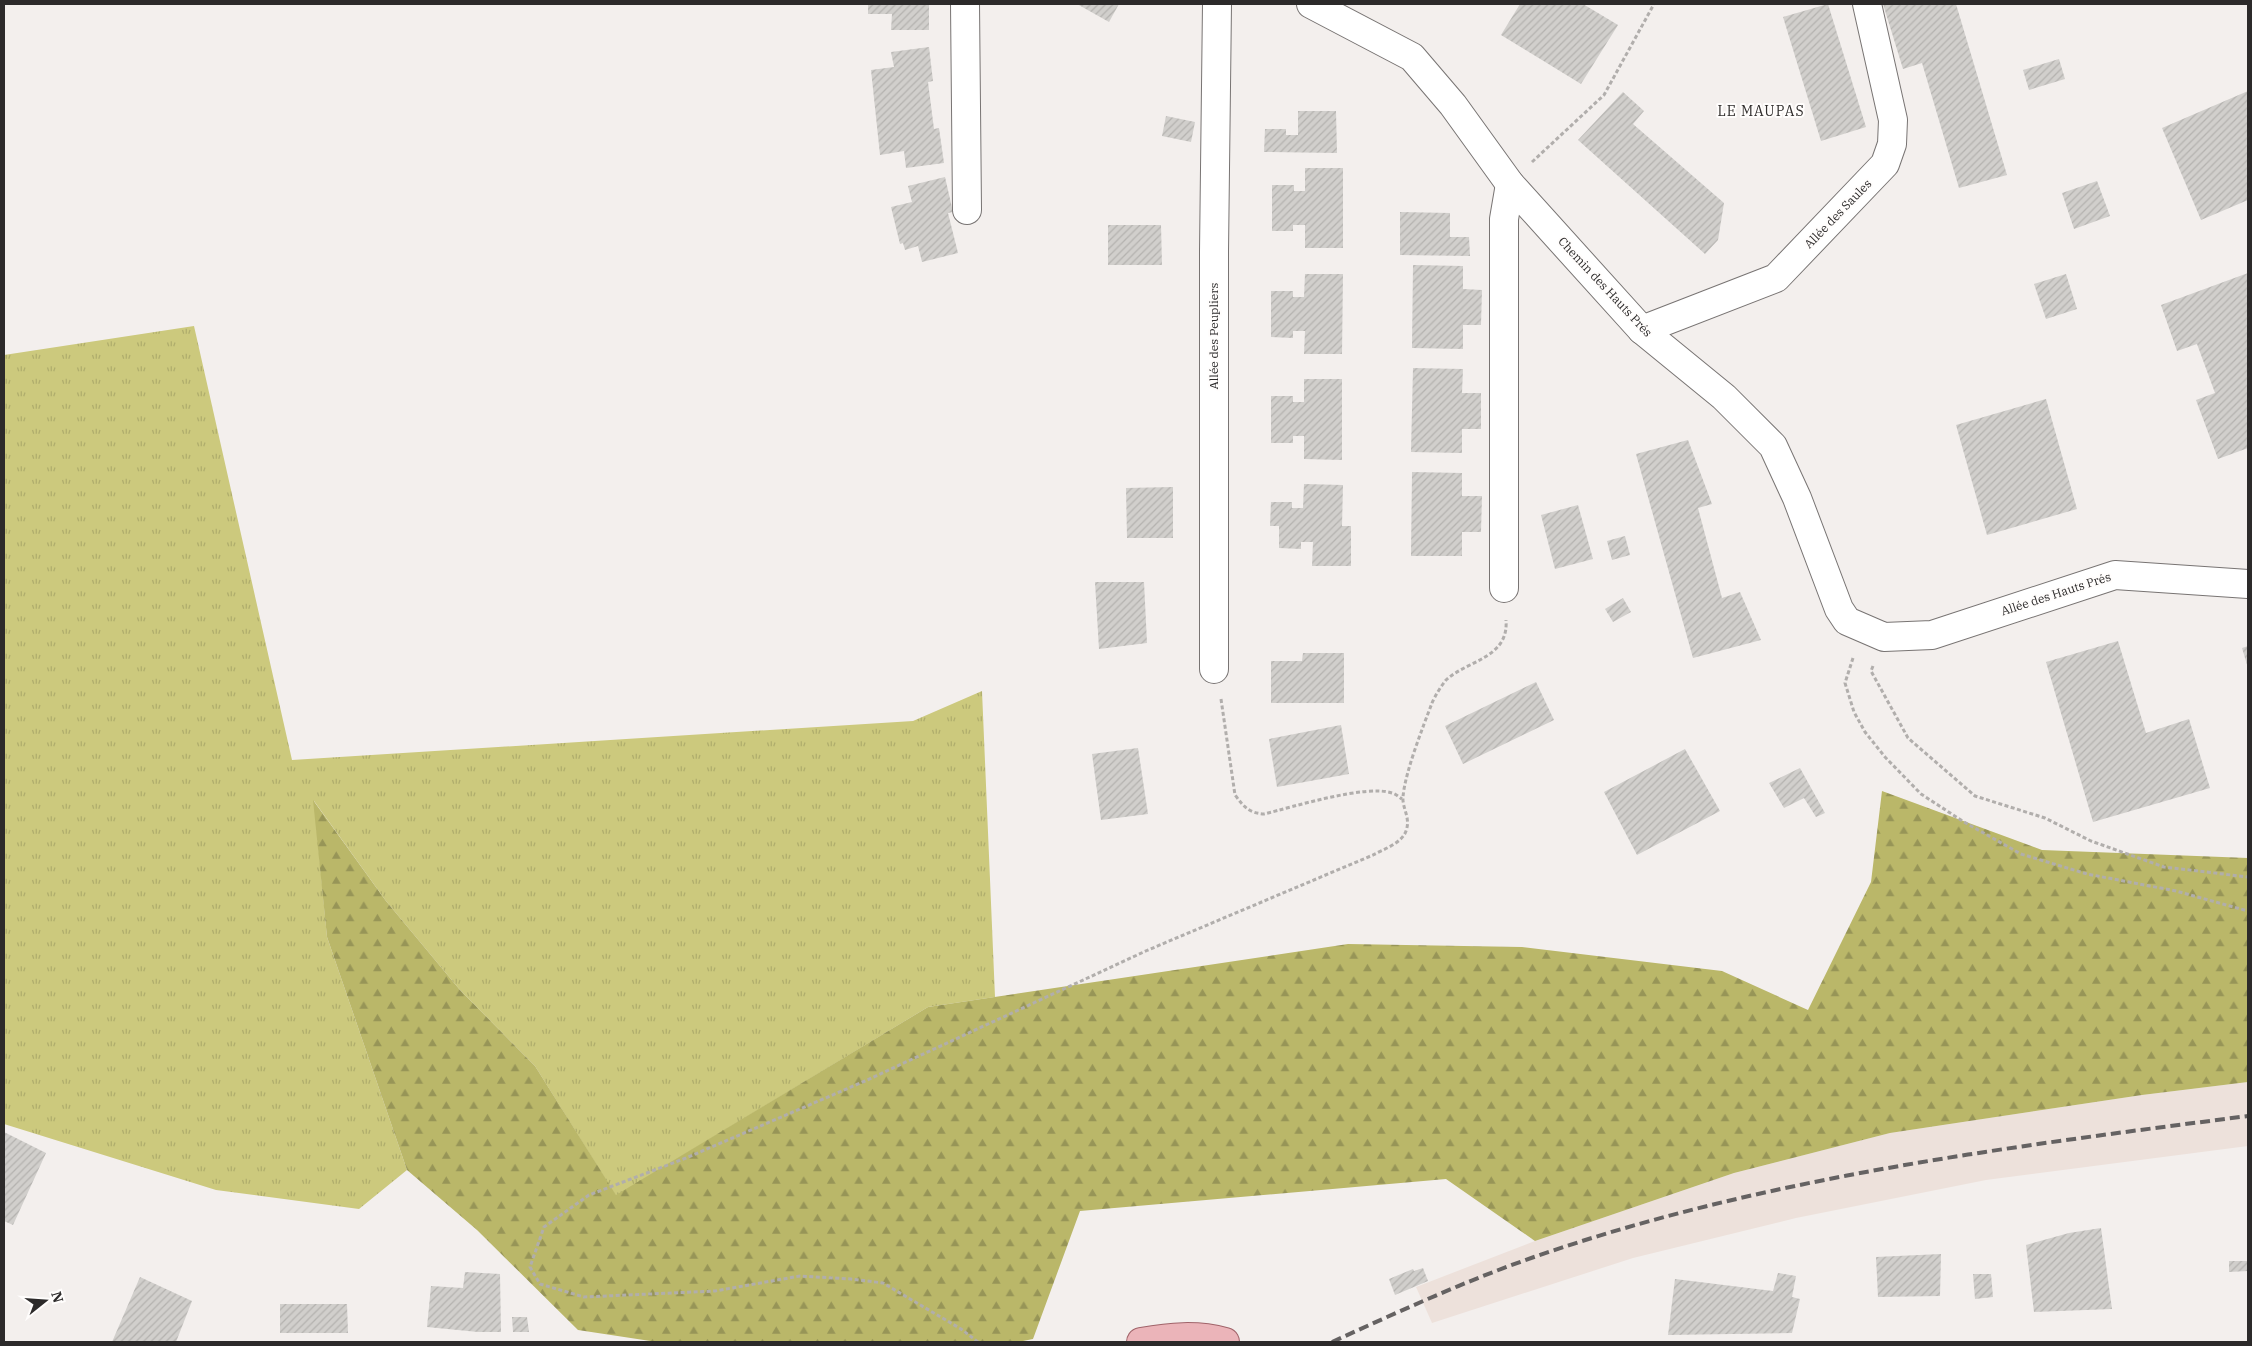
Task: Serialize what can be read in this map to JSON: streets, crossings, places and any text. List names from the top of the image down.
{
  "streets": {
    "street": [
      "Allée des Saules",
      "Chemin des Hauts Prés",
      "Allée des Peupliers",
      "Allée des Hauts Prés"
    ]
  },
  "crossings": [
    ["Allée des Saules", "Chemin des Hauts Prés"],
    ["Chemin des Hauts Prés", "Allée des Hauts Prés"]
  ],
  "districts": ["LE MAUPAS"],
  "north": "right"
}
